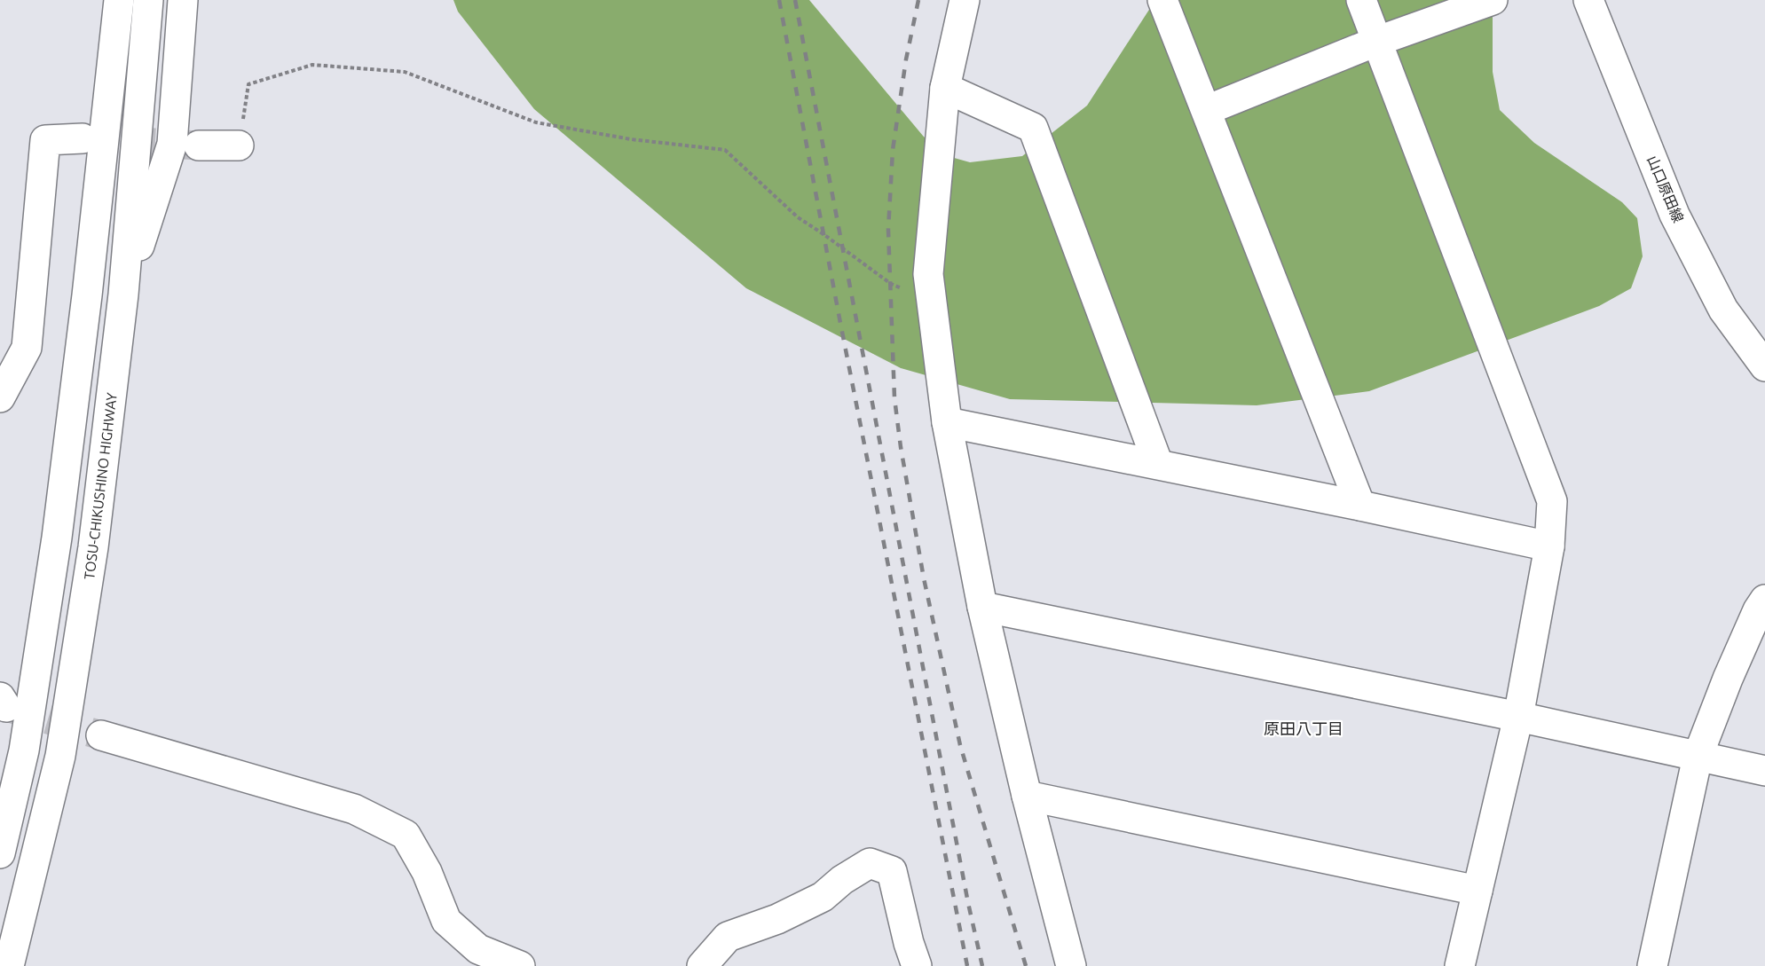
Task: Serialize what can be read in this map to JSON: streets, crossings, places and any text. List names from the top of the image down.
{
  "streets": {
    "street": ["山口原田線", "TOSU-CHIKUSHINO HIGHWAY"]
  },
  "districts": ["原田八丁目"]
}
